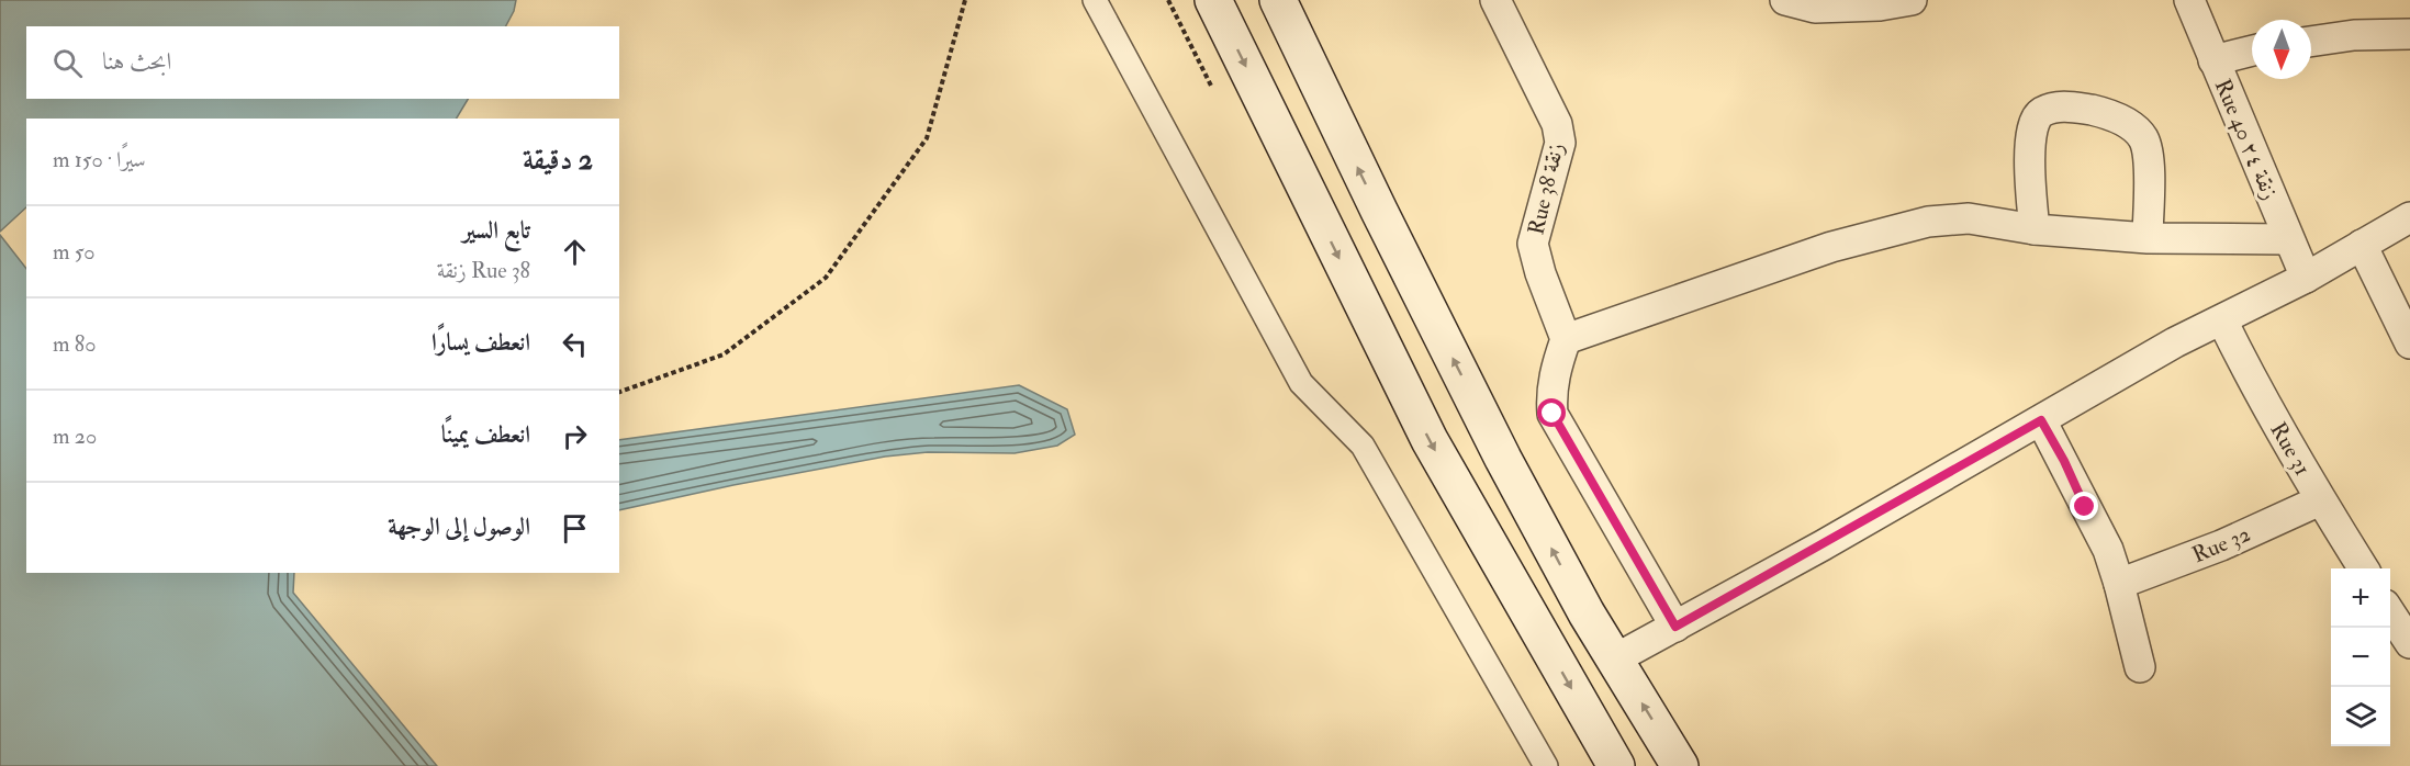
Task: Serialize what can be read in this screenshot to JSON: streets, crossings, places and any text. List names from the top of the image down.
{
  "streets": {
    "street": [
      "Rue 40 زنقة ٢٤",
      "Rue 38 زنقة",
      "Rue 31",
      "Rue 32"
    ]
  },
  "crossings": [
    ["Rue 31", "Rue 32"]
  ],
  "north": "bottom",
  "page": {
    "search": "ابحث هنا",
    "heading": ["2 دقيقة", "سيرًا · 150 m"],
    "list": [
      ["تابع السير", "Rue 38 زنقة", "50 m"],
      ["انعطف يسارًا", "80 m"],
      ["انعطف يمينًا", "20 m"],
      "الوصول إلى الوجهة"
    ],
    "map_buttons": ["+", "−"]
  }
}
